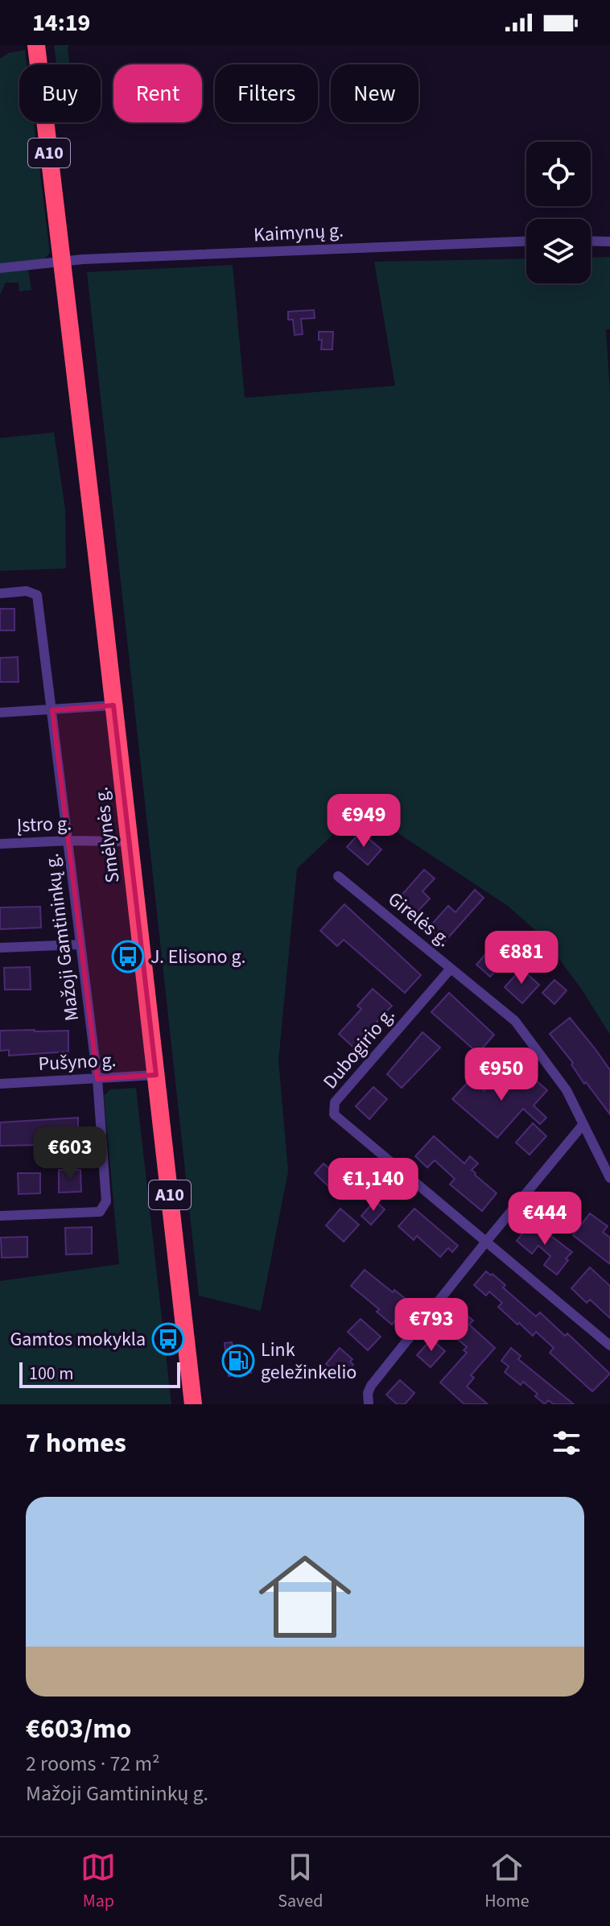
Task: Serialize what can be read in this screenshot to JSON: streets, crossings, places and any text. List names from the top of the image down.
{
  "streets": {
    "highway": ["A10", "Smėlynės g."],
    "street": [
      "Kaimynų g.",
      "Įstro g.",
      "Girelės g.",
      "Mažoji Gamtininkų g.",
      "Dubogirio g.",
      "Pušyno g."
    ]
  },
  "crossings": [
    ["A10", "Kaimynų g."],
    ["A10", "Smėlynės g."],
    ["Kaimynų g.", "Smėlynės g."],
    ["Įstro g.", "Smėlynės g."],
    ["Įstro g.", "Mažoji Gamtininkų g."],
    ["Smėlynės g.", "Pušyno g."],
    ["Girelės g.", "Dubogirio g."],
    ["Mažoji Gamtininkų g.", "Pušyno g."]
  ],
  "places": {
    "bus stop": ["J. Elisono g.", "Gamtos mokykla"],
    "fuel station": ["Link geležinkelio"]
  },
  "scale_bar": "100 m",
  "page": {
    "status": "14:19",
    "chip": [
      "Buy",
      "Rent",
      "Filters",
      "New"
    ],
    "price": [
      "€949",
      "€881",
      "€950",
      "€603",
      "€1,140",
      "€444",
      "€793"
    ],
    "scale": "100 m",
    "heading": "7 homes",
    "list": [
      {
        "name": "€603/mo",
        "note": "2 rooms · 72 m² · Mažoji Gamtininkų g."
      }
    ],
    "tabs": ["Map", "Saved", "Home"]
  }
}
